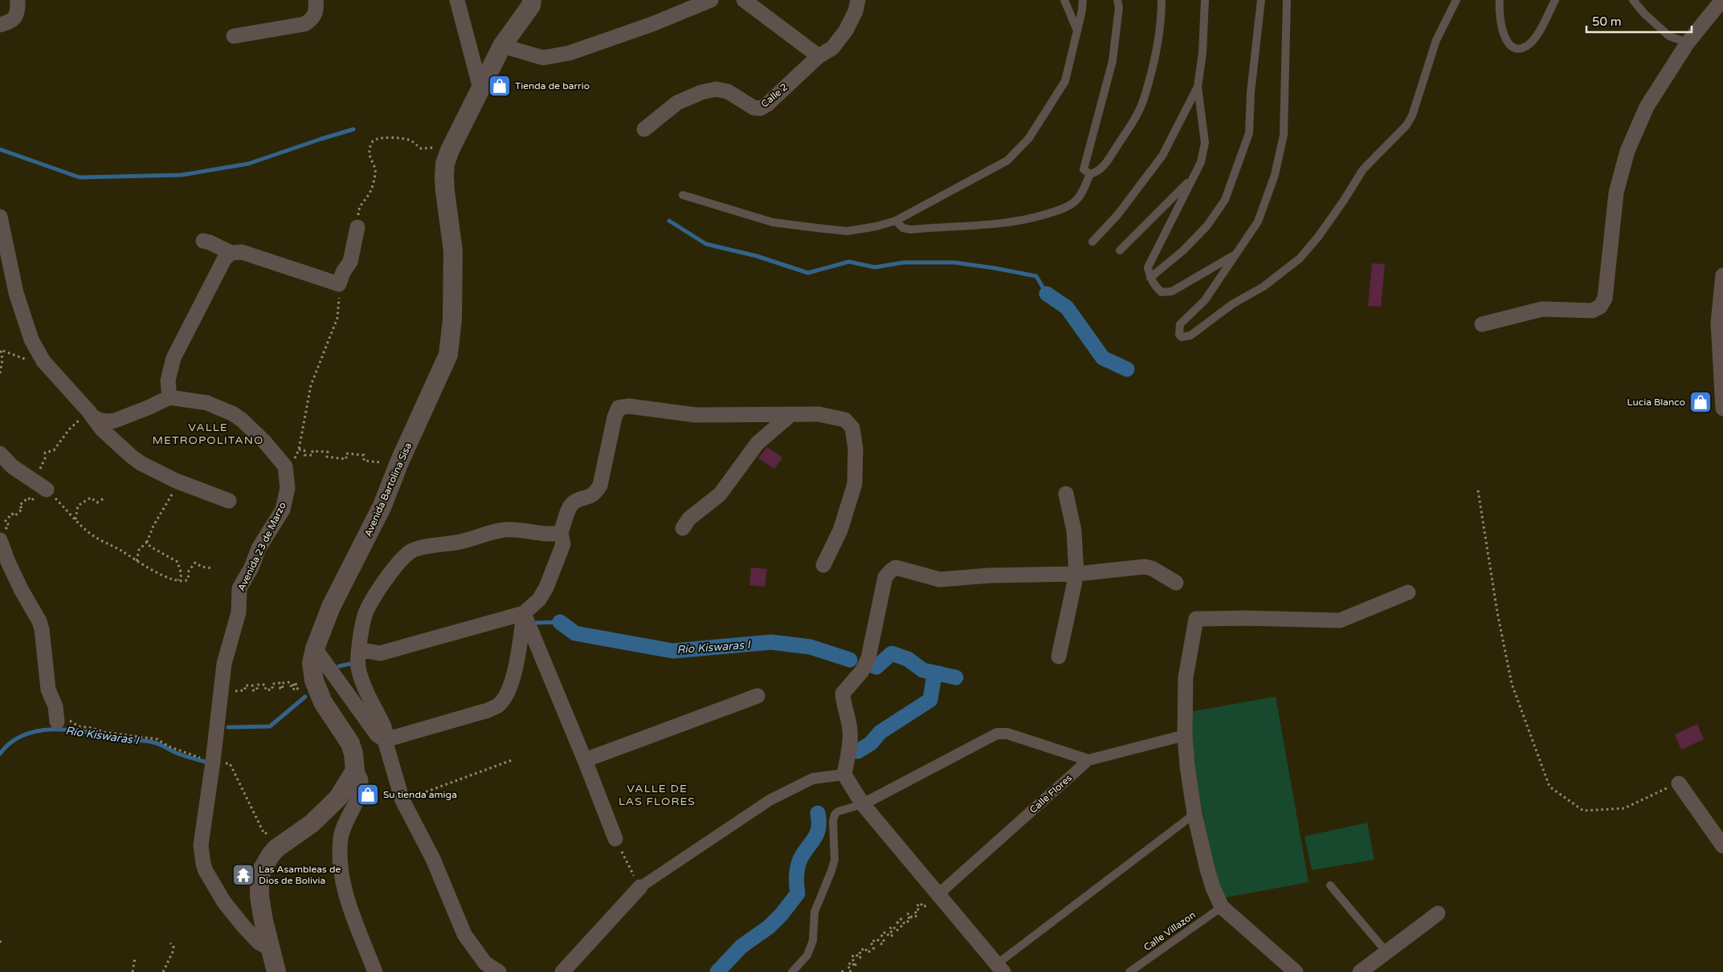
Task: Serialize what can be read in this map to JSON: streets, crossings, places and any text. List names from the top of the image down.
{
  "streets": {
    "street": [
      "Calle 2",
      "Avenida Bartolina Sisa",
      "Avenida 23 de Marzo",
      "Calle Flores"
    ],
    "lane": ["Calle Villazon"]
  },
  "districts": ["VALLE METROPOLITANO", "VALLE DE LAS FLORES"],
  "water": ["Río Kiswaras I"],
  "places": {
    "shop": ["Tienda de barrio", "Lucia Blanco", "Su tienda amiga"],
    "temple": ["Las Asambleas de Dios de Bolivia"]
  },
  "scale_bar": "50 m"
}
